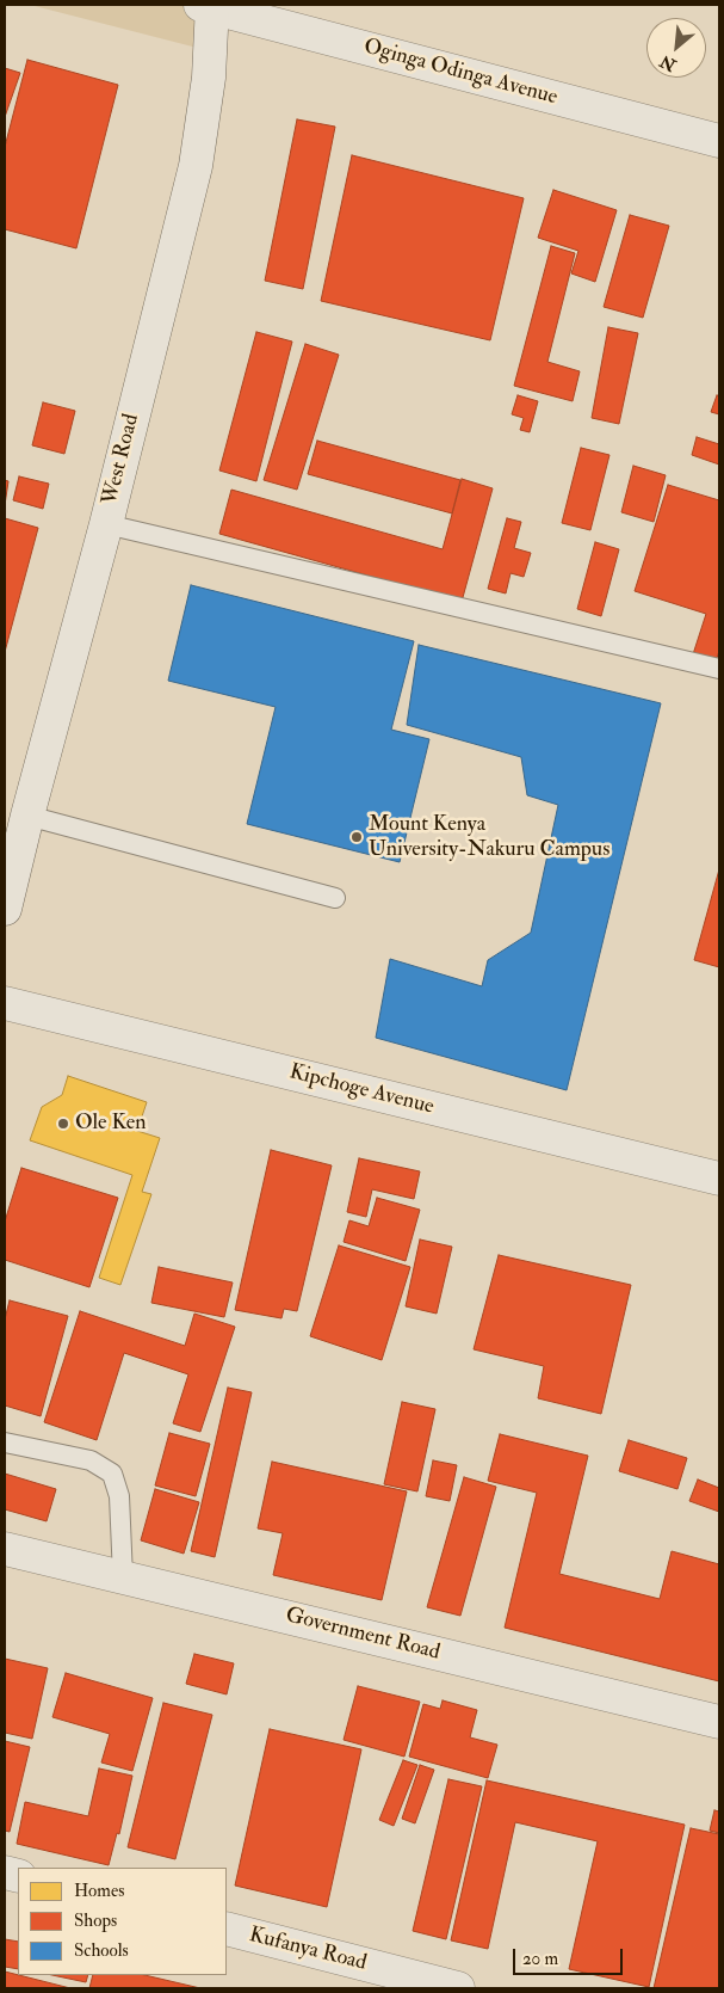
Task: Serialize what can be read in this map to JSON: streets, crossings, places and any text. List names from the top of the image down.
{
  "streets": {
    "street": [
      "Oginga Odinga Avenue",
      "West Road",
      "Kipchoge Avenue",
      "Government Road",
      "Kufanya Road"
    ]
  },
  "crossings": [
    ["Oginga Odinga Avenue", "West Road"]
  ],
  "places": ["Mount Kenya University-Nakuru Campus", "Ole Ken"],
  "legend": ["Homes", "Shops", "Schools"],
  "scale_bar": "20 m",
  "north": "bottom left"
}
